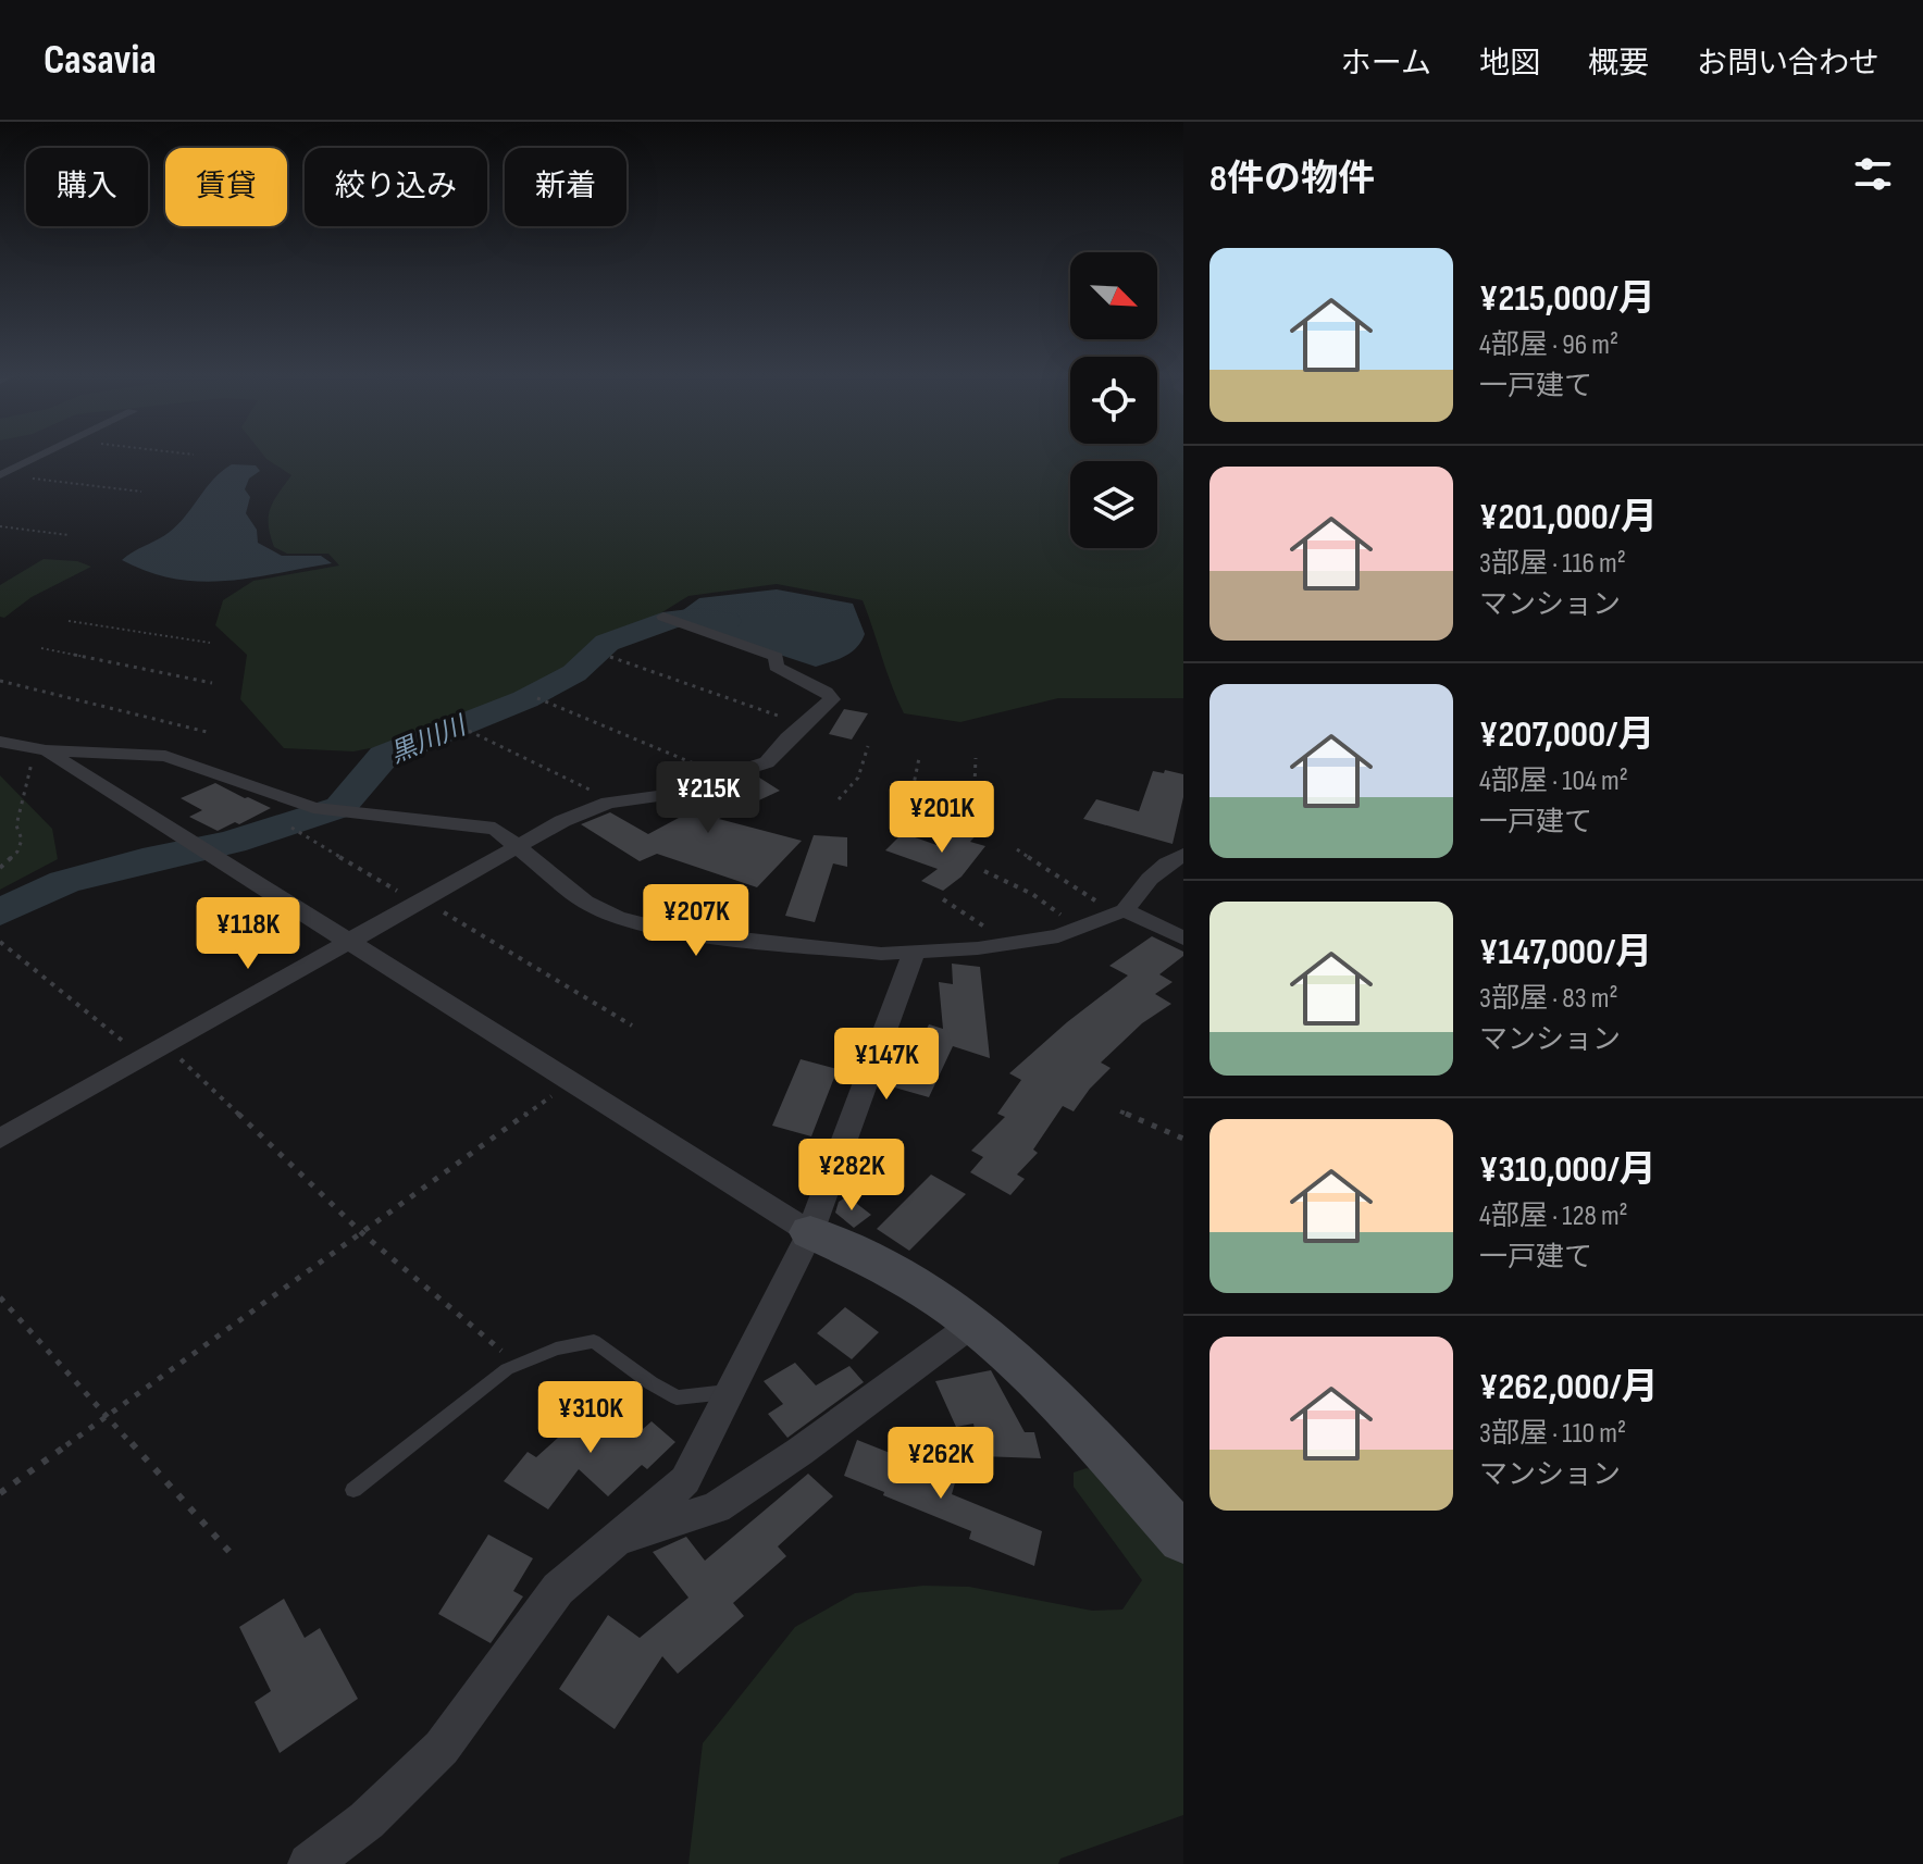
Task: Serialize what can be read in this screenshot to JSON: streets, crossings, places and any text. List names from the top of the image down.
{
  "water": ["黒川川"],
  "north": "bottom right",
  "page": {
    "header": "Casavia",
    "nav": [
      "ホーム",
      "地図",
      "概要",
      "お問い合わせ"
    ],
    "heading": "8件の物件",
    "chip": [
      "購入",
      "賃貸",
      "絞り込み",
      "新着"
    ],
    "list": [
      {
        "name": "¥215,000/月",
        "note": "4部屋 · 96 m² · 一戸建て"
      },
      {
        "name": "¥201,000/月",
        "note": "3部屋 · 116 m² · マンション"
      },
      {
        "name": "¥207,000/月",
        "note": "4部屋 · 104 m² · 一戸建て"
      },
      {
        "name": "¥147,000/月",
        "note": "3部屋 · 83 m² · マンション"
      },
      {
        "name": "¥310,000/月",
        "note": "4部屋 · 128 m² · 一戸建て"
      },
      {
        "name": "¥262,000/月",
        "note": "3部屋 · 110 m² · マンション"
      }
    ],
    "price": [
      "¥215K",
      "¥201K",
      "¥207K",
      "¥118K",
      "¥147K",
      "¥282K",
      "¥310K",
      "¥262K"
    ]
  }
}
